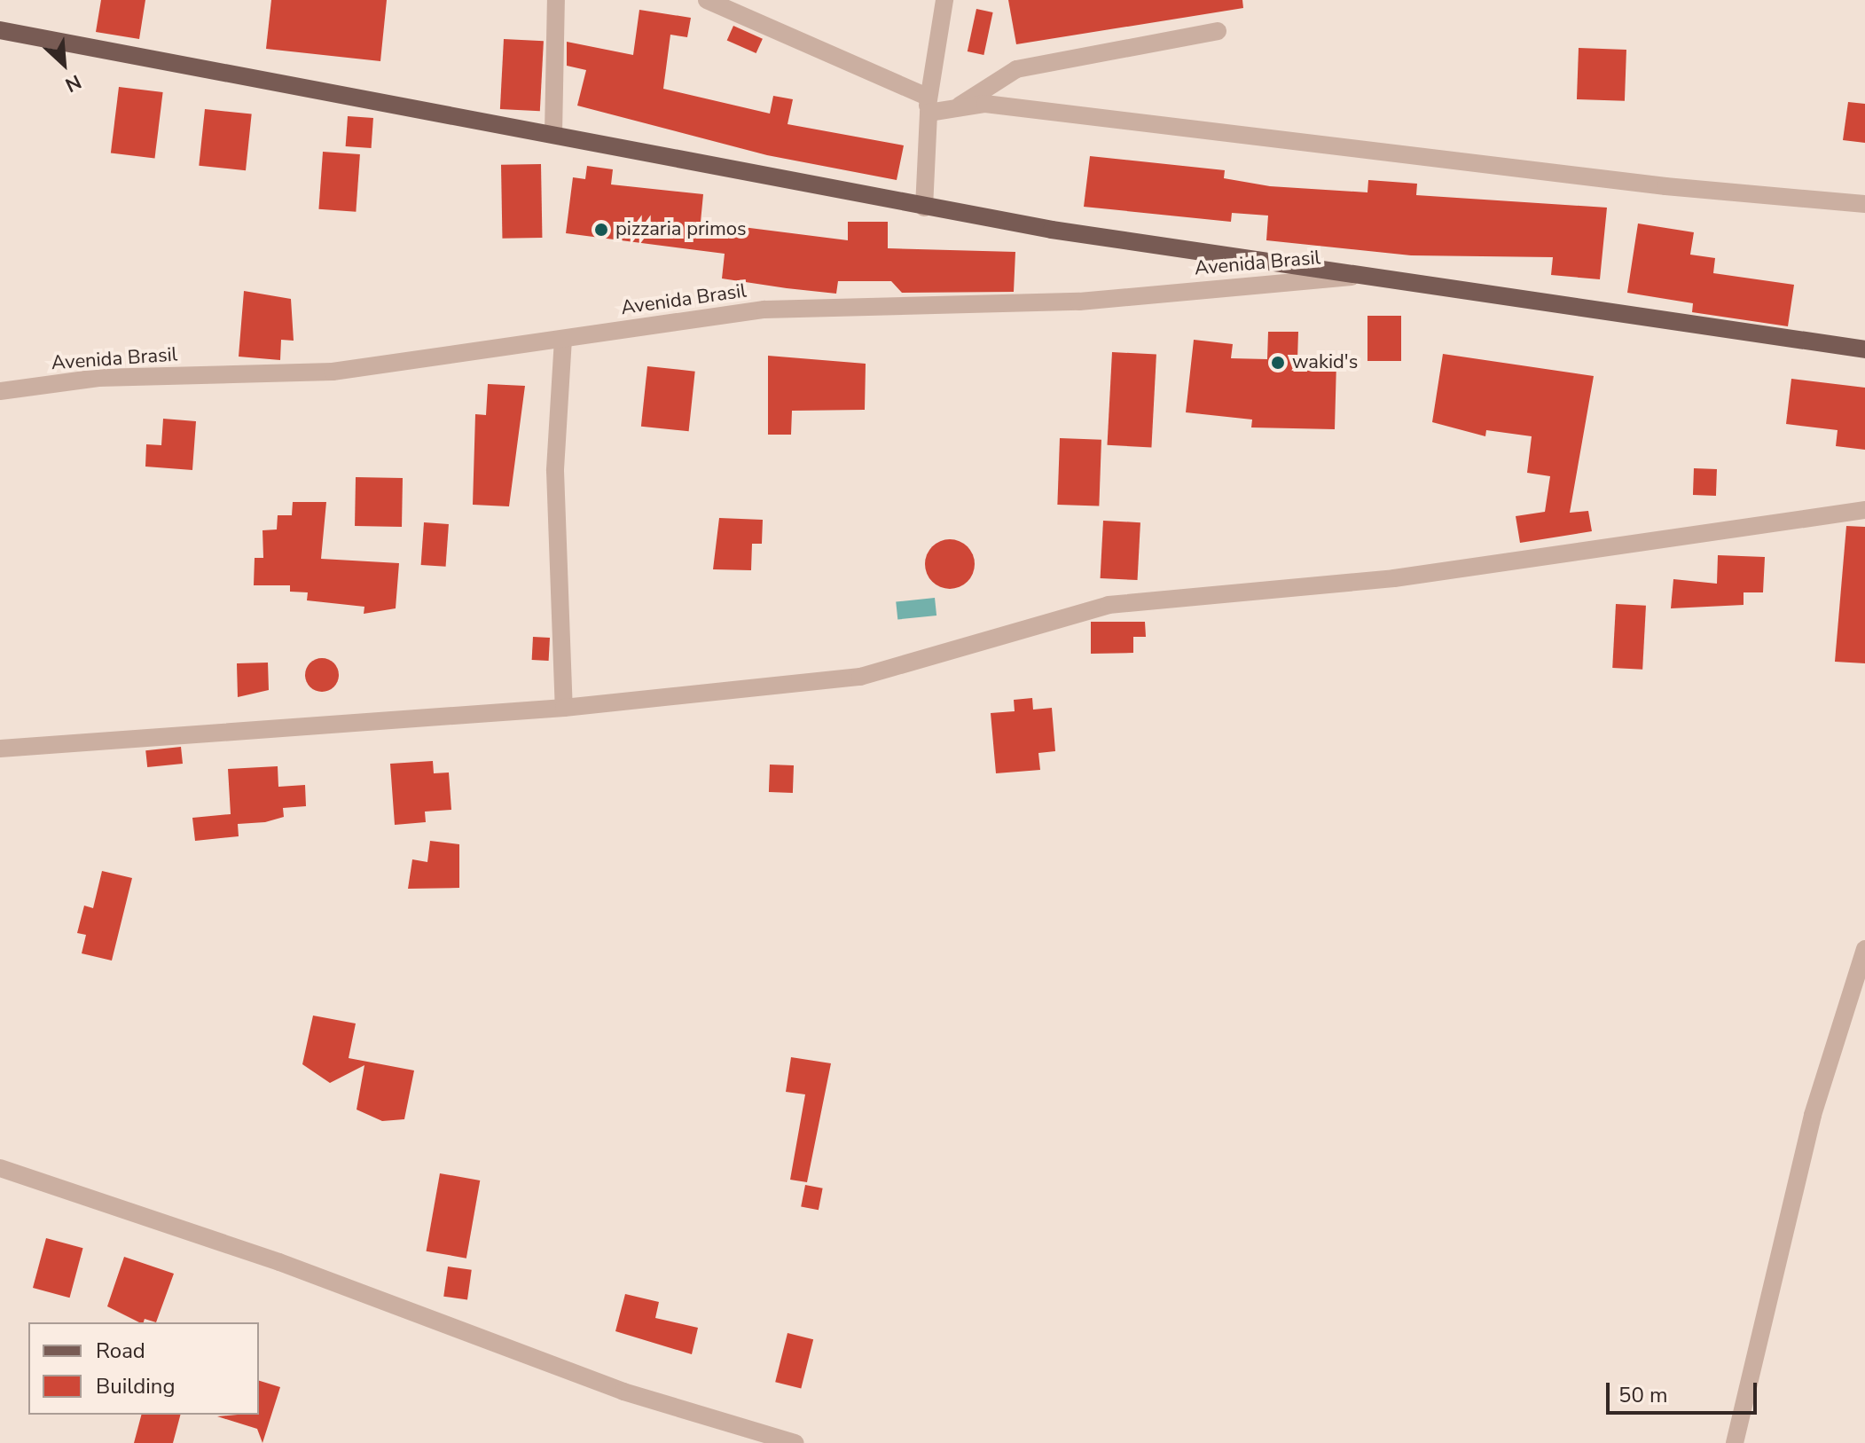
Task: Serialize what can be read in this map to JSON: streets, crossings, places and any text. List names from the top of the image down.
{
  "streets": {
    "street": ["Avenida Brasil"]
  },
  "places": ["pizzaria primos", "wakid's"],
  "legend": ["Road", "Building"],
  "scale_bar": "50 m",
  "north": "bottom right"
}
